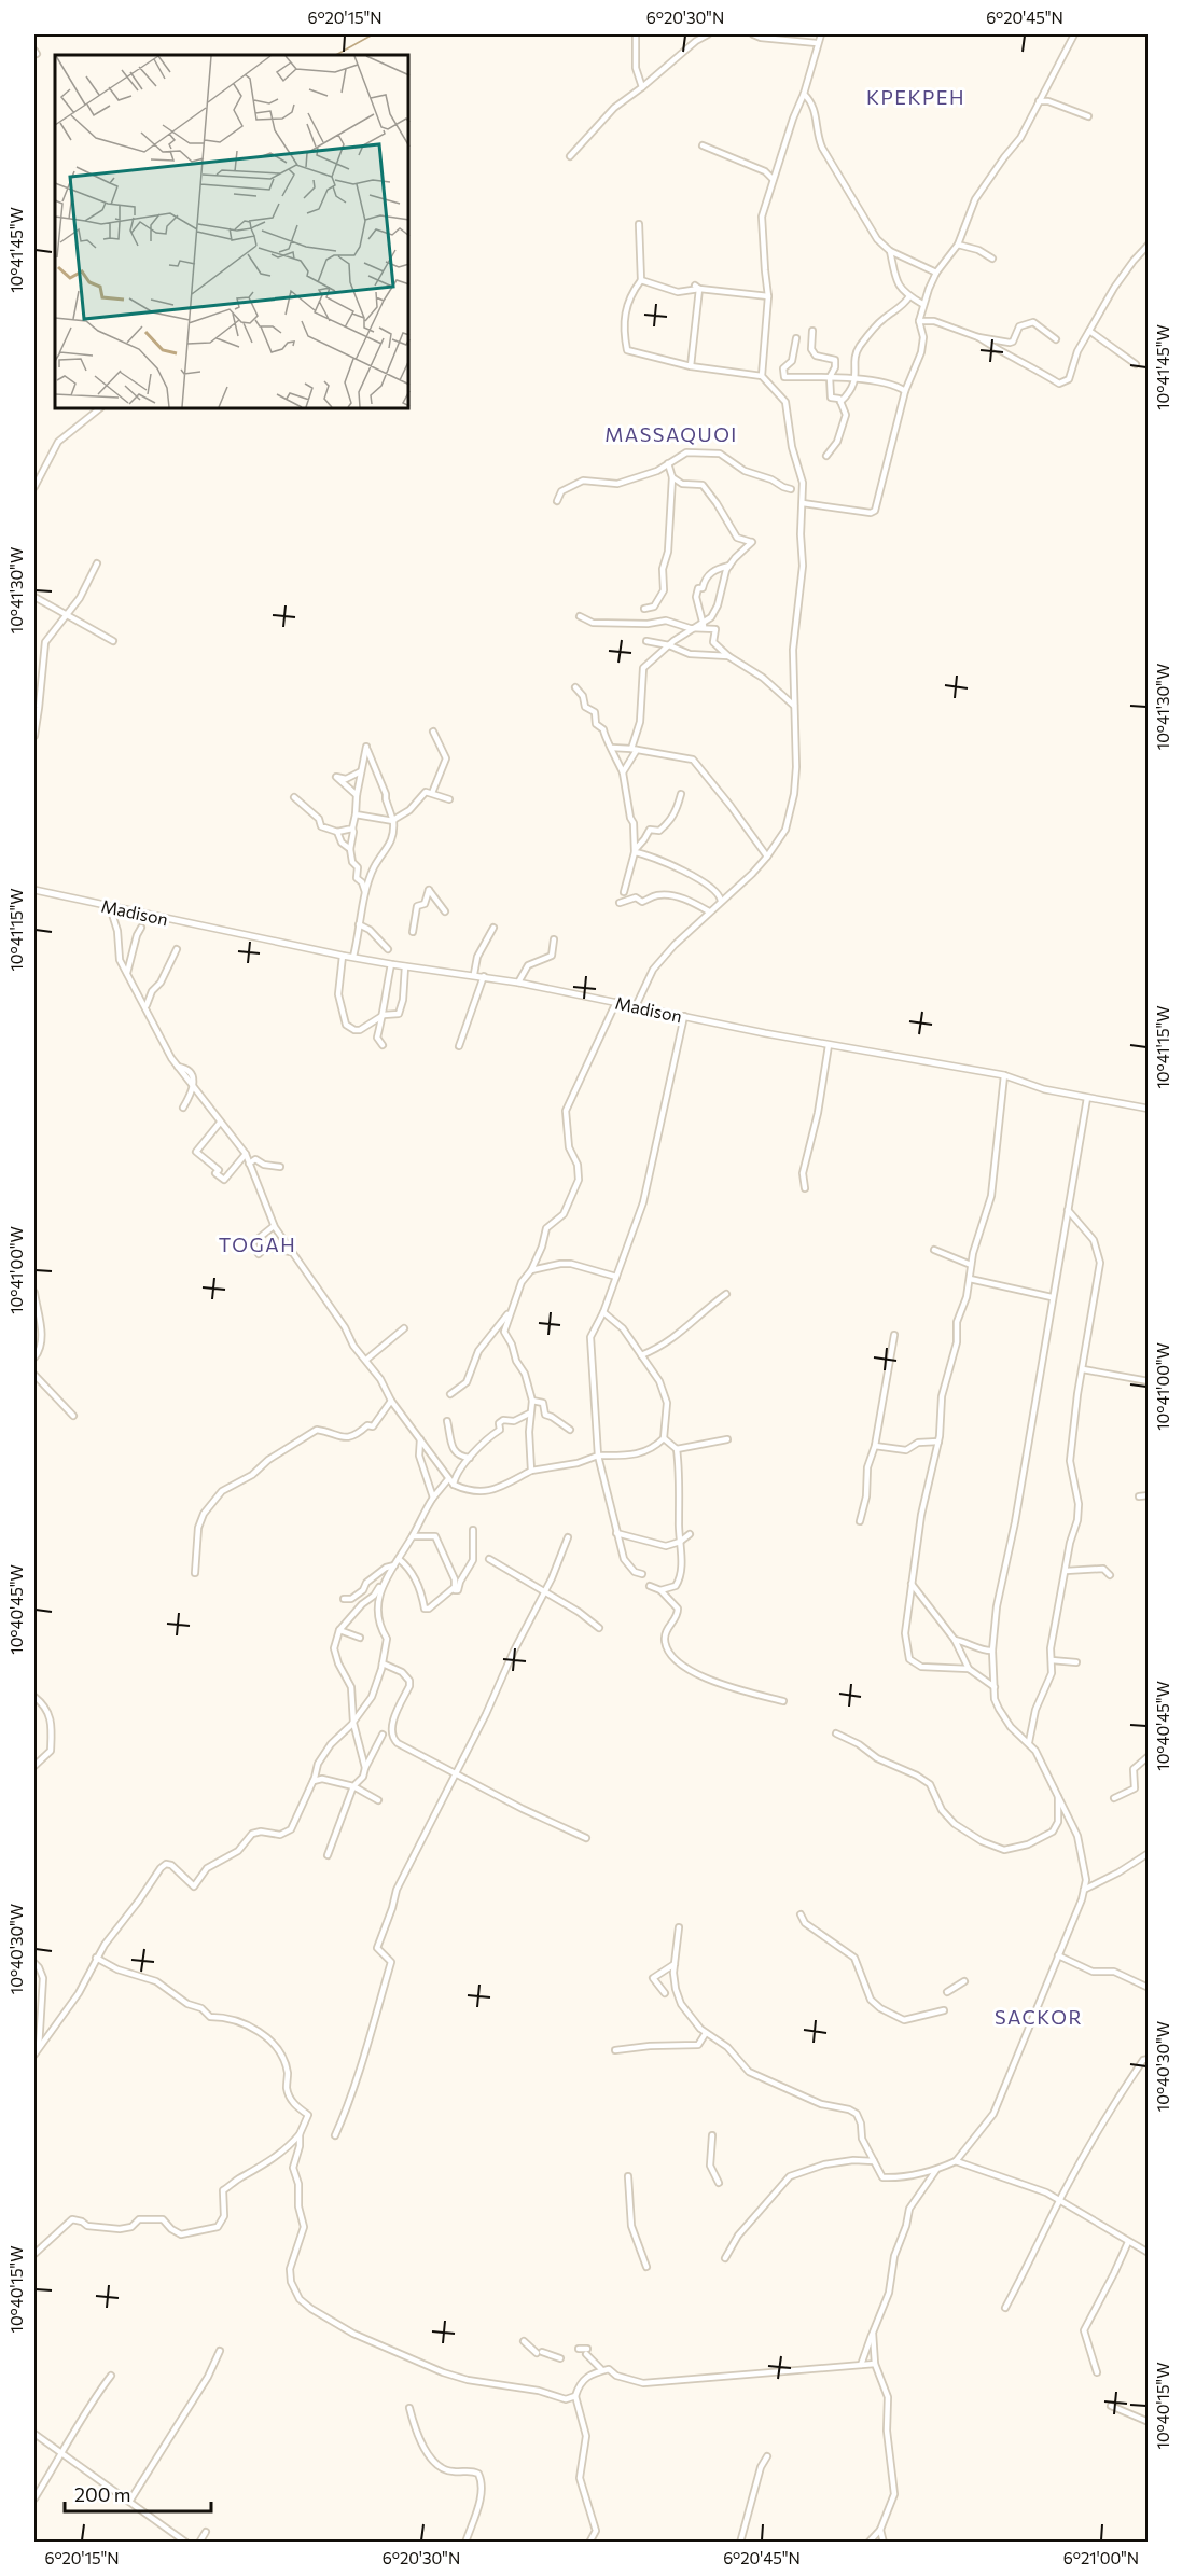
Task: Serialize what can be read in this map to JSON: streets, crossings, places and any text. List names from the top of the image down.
{
  "streets": {
    "street": ["Madison"]
  },
  "districts": [
    "KPEKPEH",
    "MASSAQUOI",
    "TOGAH",
    "SACKOR"
  ],
  "scale_bar": "200 m",
  "coordinates": [
    "6°20'15\"N",
    "6°20'30\"N",
    "6°20'45\"N",
    "10°41'45\"W",
    "10°41'30\"W",
    "10°41'15\"W",
    "10°41'00\"W",
    "10°40'45\"W",
    "10°40'30\"W",
    "10°40'15\"W",
    "6°21'00\"N"
  ]
}
